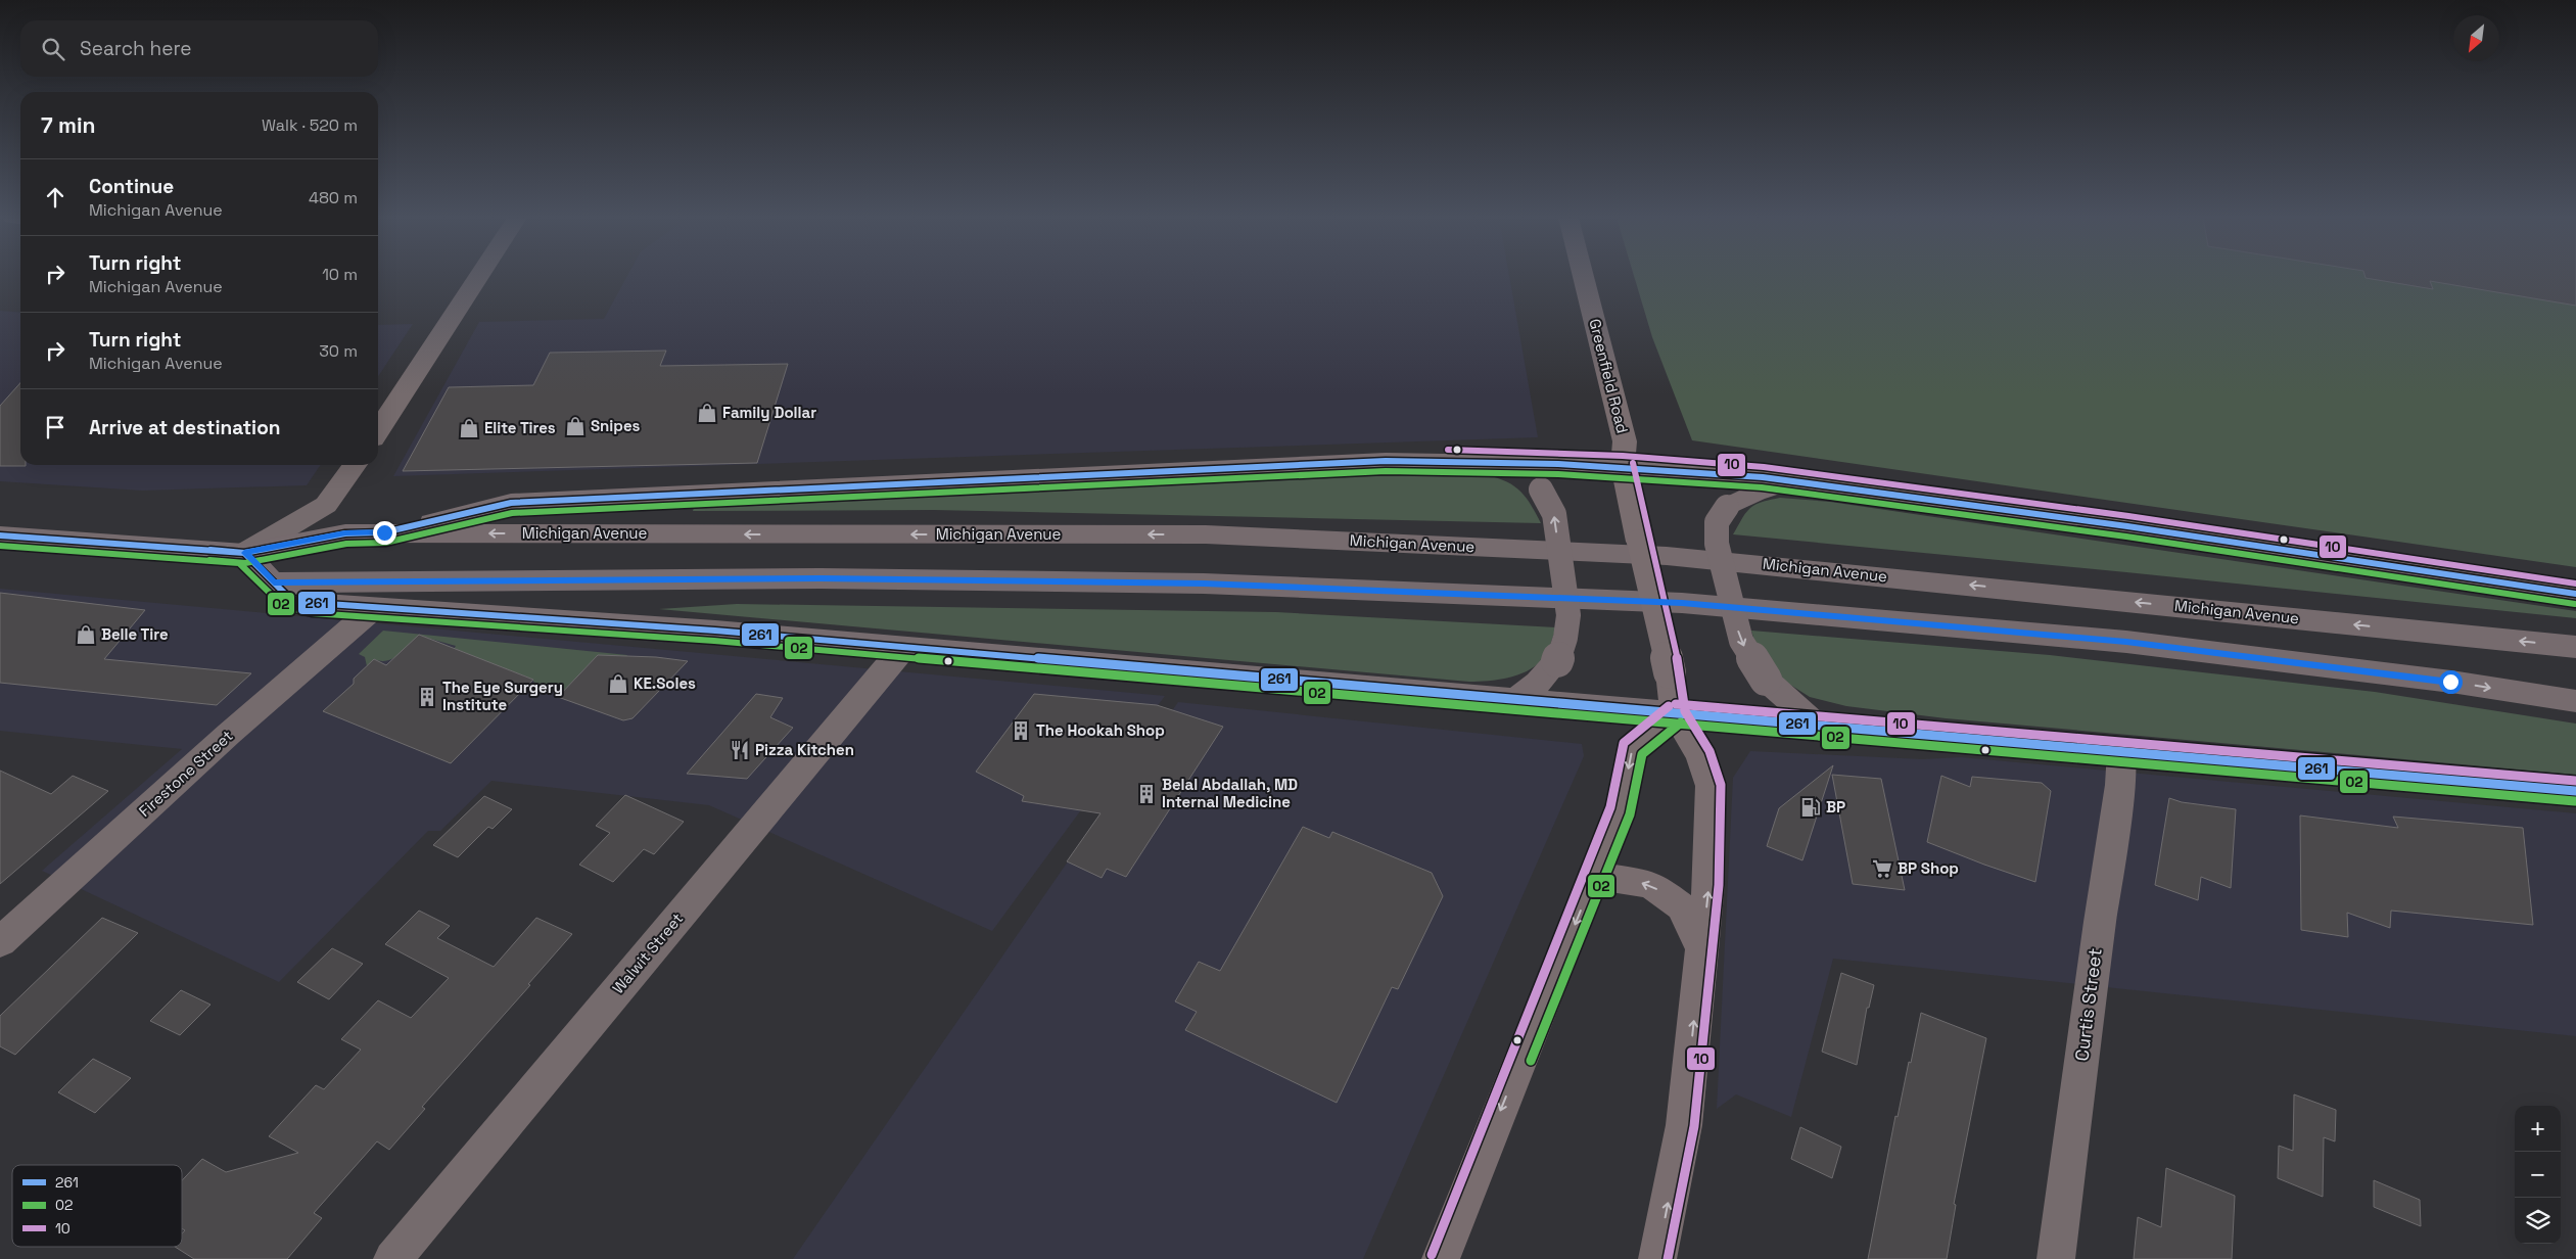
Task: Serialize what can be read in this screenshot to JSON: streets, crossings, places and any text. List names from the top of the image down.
{
  "streets": {
    "main road": ["Greenfield Road", "Michigan Avenue"],
    "street": ["Firestone Street", "Walwit Street", "Curtis Street"]
  },
  "places": {
    "shop": [
      "Family Dollar",
      "Snipes",
      "Elite Tires",
      "Belle Tire",
      "KE.Soles"
    ],
    "building": ["The Eye Surgery Institute", "The Hookah Shop", "Belal Abdallah, MD Internal Medicine"],
    "restaurant": ["Pizza Kitchen"],
    "fuel station": ["BP"],
    "supermarket": ["BP Shop"]
  },
  "lines": ["transit line 10", "transit line 261", "transit line 02"],
  "legend": ["261", "02", "10"],
  "north": "bottom left",
  "page": {
    "search": "Search here",
    "heading": ["7 min", "Walk · 520 m"],
    "list": [
      ["Continue", "Michigan Avenue", "480 m"],
      ["Turn right", "Michigan Avenue", "10 m"],
      ["Turn right", "Michigan Avenue", "30 m"],
      "Arrive at destination"
    ],
    "map_buttons": ["+", "−"]
  }
}
